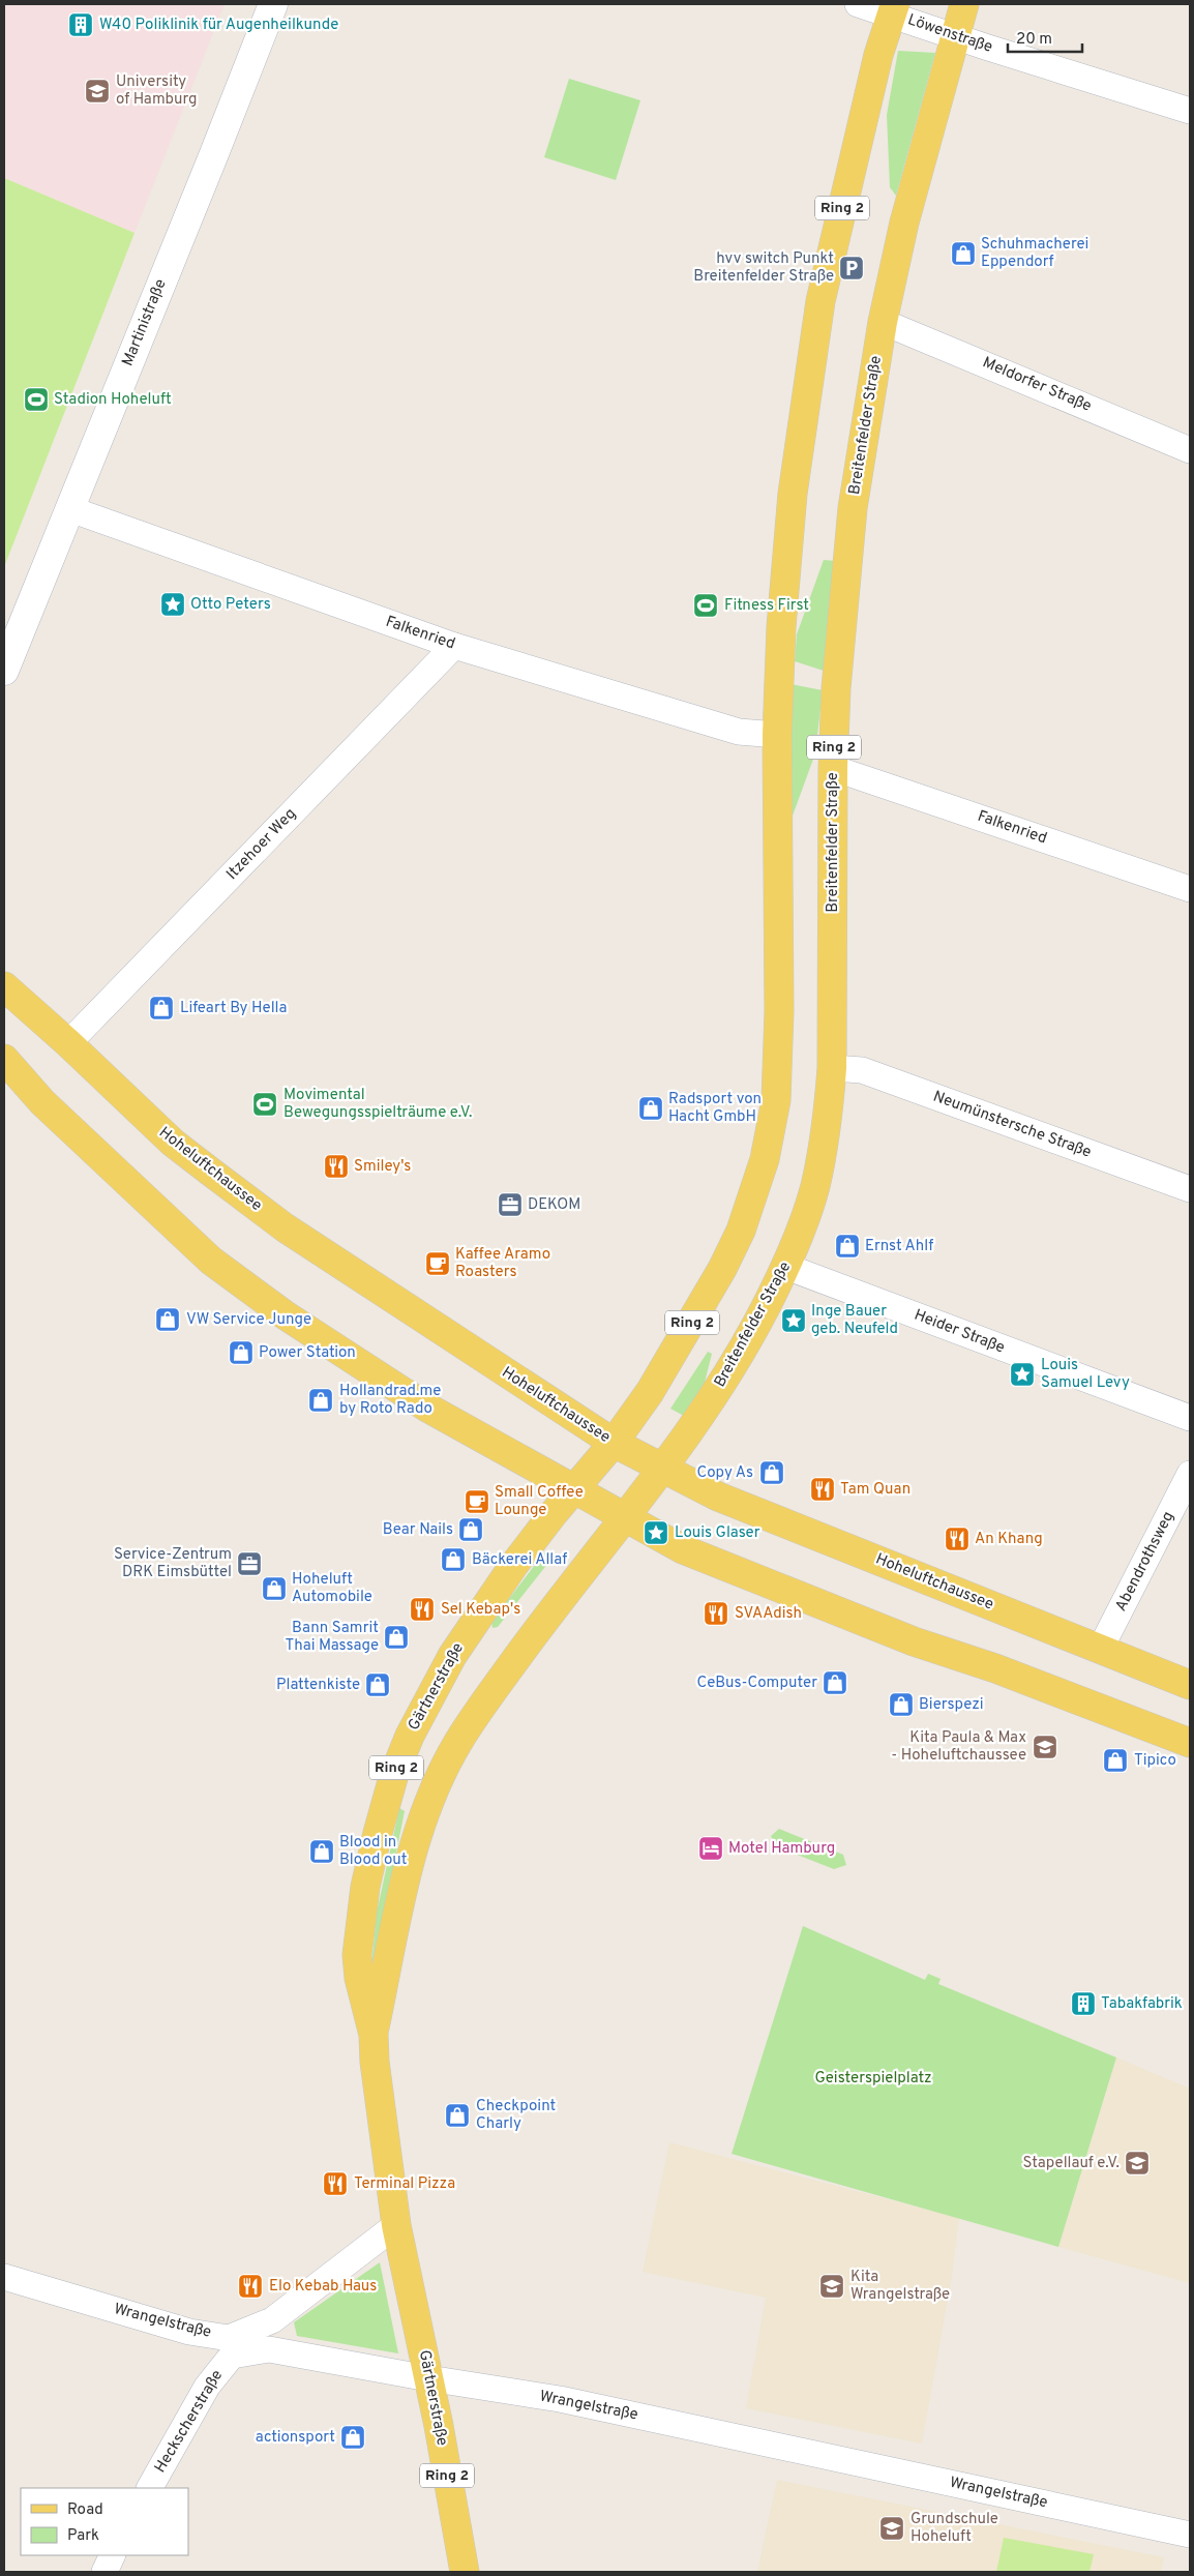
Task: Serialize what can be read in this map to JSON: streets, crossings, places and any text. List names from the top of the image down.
{
  "streets": {
    "main road": [
      "Ring 2",
      "Breitenfelder Straße",
      "Hoheluftchaussee",
      "Gärtnerstraße"
    ],
    "street": [
      "Löwenstraße",
      "Martinistraße",
      "Meldorfer Straße",
      "Falkenried",
      "Itzehoer Weg",
      "Neumünstersche Straße",
      "Heider Straße",
      "Abendrothsweg",
      "Wrangelstraße",
      "Heckscherstraße"
    ]
  },
  "crossings": [
    ["Löwenstraße", "Ring 2"],
    ["Löwenstraße", "Breitenfelder Straße"],
    ["Ring 2", "Falkenried"],
    ["Ring 2", "Hoheluftchaussee"],
    ["Ring 2", "Gärtnerstraße"],
    ["Martinistraße", "Falkenried"],
    ["Meldorfer Straße", "Breitenfelder Straße"],
    ["Breitenfelder Straße", "Falkenried"],
    ["Breitenfelder Straße", "Neumünstersche Straße"],
    ["Breitenfelder Straße", "Hoheluftchaussee"],
    ["Breitenfelder Straße", "Heider Straße"],
    ["Breitenfelder Straße", "Gärtnerstraße"],
    ["Falkenried", "Itzehoer Weg"],
    ["Itzehoer Weg", "Hoheluftchaussee"],
    ["Hoheluftchaussee", "Abendrothsweg"],
    ["Hoheluftchaussee", "Gärtnerstraße"],
    ["Gärtnerstraße", "Wrangelstraße"],
    ["Wrangelstraße", "Heckscherstraße"]
  ],
  "parks": ["Geisterspielplatz"],
  "places": {
    "building": ["W40 Poliklinik für Augenheilkunde", "Tabakfabrik"],
    "school or university": [
      "University of Hamburg",
      "Kita Paula & Max - Hoheluftchaussee",
      "Stapellauf e.V.",
      "Kita Wrangelstraße",
      "Grundschule Hoheluft"
    ],
    "shop": [
      "Schuhmacherei Eppendorf",
      "Lifeart By Hella",
      "Radsport von Hacht GmbH",
      "Ernst Ahlf",
      "VW Service Junge",
      "Power Station",
      "Hollandrad.me by Roto Rado",
      "Copy As",
      "Bear Nails",
      "Bäckerei Allaf",
      "Hoheluft Automobile",
      "Bann Samrit Thai Massage",
      "CeBus-Computer",
      "Plattenkiste",
      "Bierspezi",
      "Tipico",
      "Blood in Blood out",
      "Checkpoint Charly",
      "actionsport"
    ],
    "parking": ["hvv switch Punkt Breitenfelder Straße"],
    "sports": ["Stadion Hoheluft", "Fitness First", "Movimental Bewegungsspielträume e.V."],
    "place": [
      "Otto Peters",
      "Inge Bauer geb. Neufeld",
      "Louis Samuel Levy",
      "Louis Glaser"
    ],
    "restaurant": [
      "Smiley's",
      "Tam Quan",
      "An Khang",
      "Sel Kebap's",
      "SVAAdish",
      "Terminal Pizza",
      "Elo Kebab Haus"
    ],
    "office": ["DEKOM", "Service-Zentrum DRK Eimsbüttel"],
    "cafe": ["Kaffee Aramo Roasters", "Small Coffee Lounge"],
    "hotel": ["Motel Hamburg"]
  },
  "legend": ["Road", "Park"],
  "scale_bar": "20 m"
}
